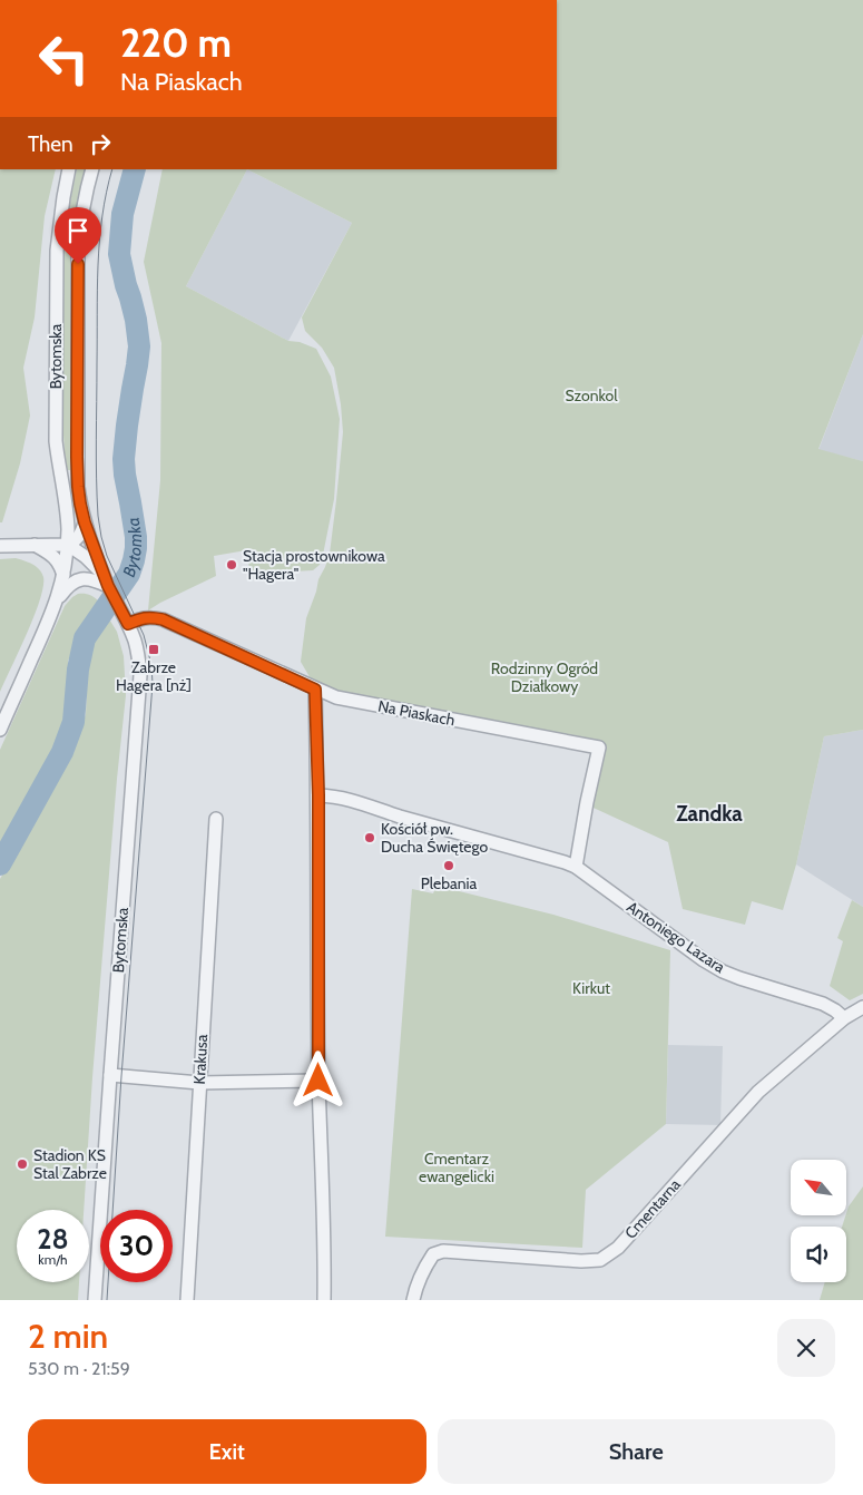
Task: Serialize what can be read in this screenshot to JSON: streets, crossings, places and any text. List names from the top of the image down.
{
  "streets": {
    "street": [
      "Bytomska",
      "Na Piaskach",
      "Antoniego Lazara",
      "Krakusa",
      "Cmentarna"
    ]
  },
  "crossings": [
    ["Bytomska", "Na Piaskach"],
    ["Na Piaskach", "Antoniego Lazara"],
    ["Antoniego Lazara", "Cmentarna"]
  ],
  "districts": ["Zandka"],
  "water": ["Bytomka"],
  "parks": [
    "Szonkol",
    "Rodzinny Ogród Działkowy",
    "Kirkut",
    "Cmentarz ewangelicki"
  ],
  "places": {
    "other": [
      "Stacja prostownikowa \"Hagera\"",
      "Kościół pw. Ducha Świętego",
      "Plebania",
      "Stadion KS Stal Zabrze"
    ],
    "transit": ["Zabrze Hagera [nż]"]
  },
  "north": "top left",
  "page": {
    "turn": ["220 m", "Na Piaskach"],
    "then": "Then",
    "speed": "28 km/h",
    "limit": "30",
    "heading": ["2 min", "530 m · 21:59"],
    "buttons": ["Exit", "Share"]
  }
}
